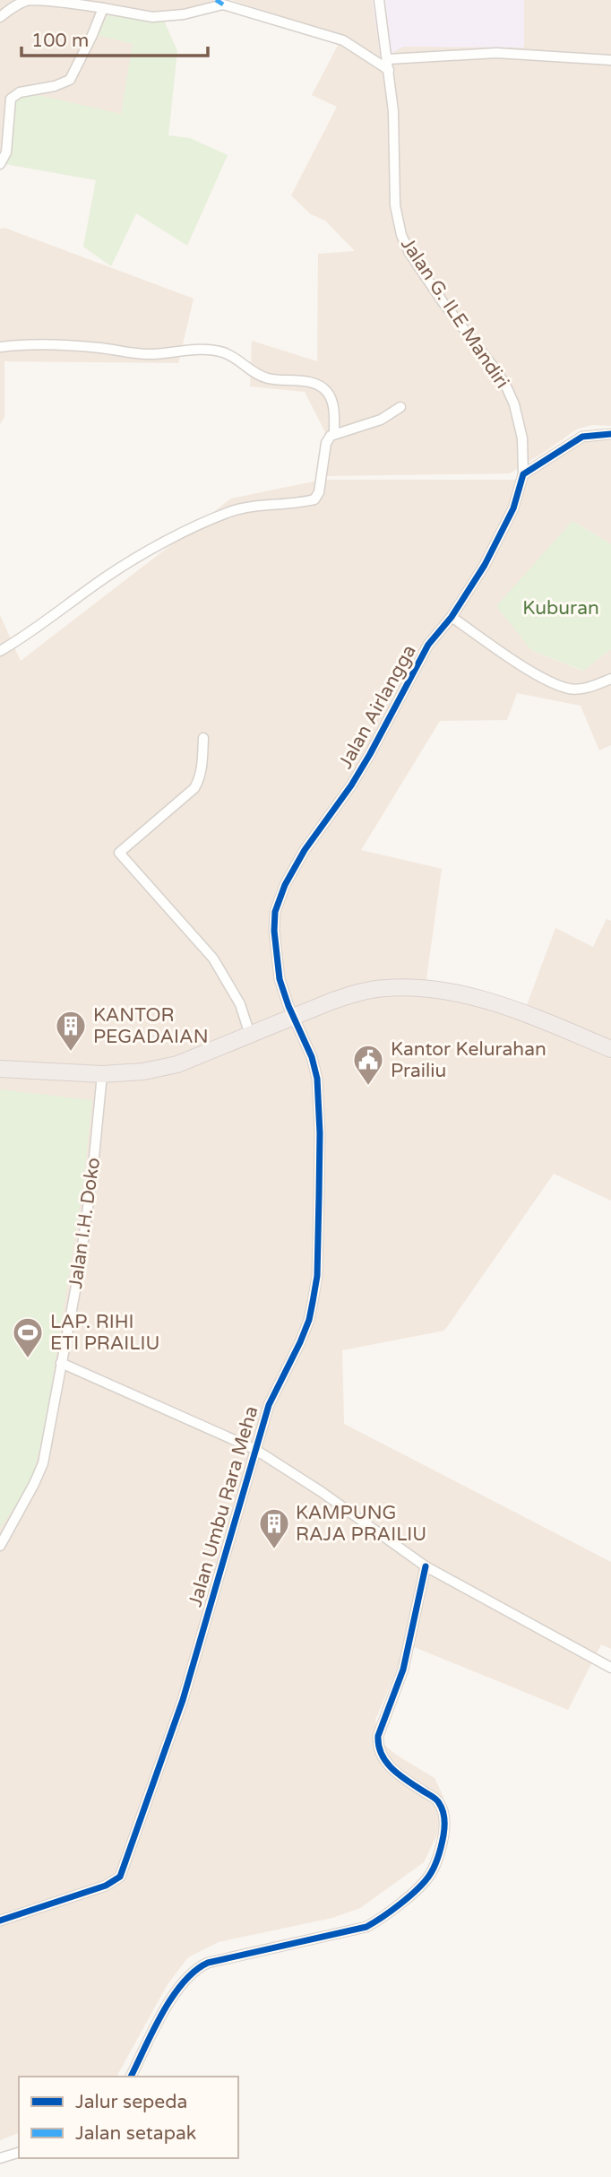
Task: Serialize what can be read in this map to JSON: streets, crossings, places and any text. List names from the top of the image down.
{
  "streets": {
    "street": [
      "Jalan G. ILE Mandiri",
      "Jalan Airlangga",
      "Jalan I.H. Doko",
      "Jalan Umbu Rara Meha"
    ]
  },
  "crossings": [
    ["Jalan G. ILE Mandiri", "Jalan Airlangga"],
    ["Jalan Airlangga", "Jalan Umbu Rara Meha"]
  ],
  "parks": ["Kuburan"],
  "places": {
    "building": ["KANTOR PEGADAIAN", "KAMPUNG RAJA PRAILIU"],
    "public building": ["Kantor Kelurahan Prailiu"],
    "sports": ["LAP. RIHI ETI PRAILIU"]
  },
  "legend": ["Jalur sepeda", "Jalan setapak"],
  "scale_bar": "100 m"
}
